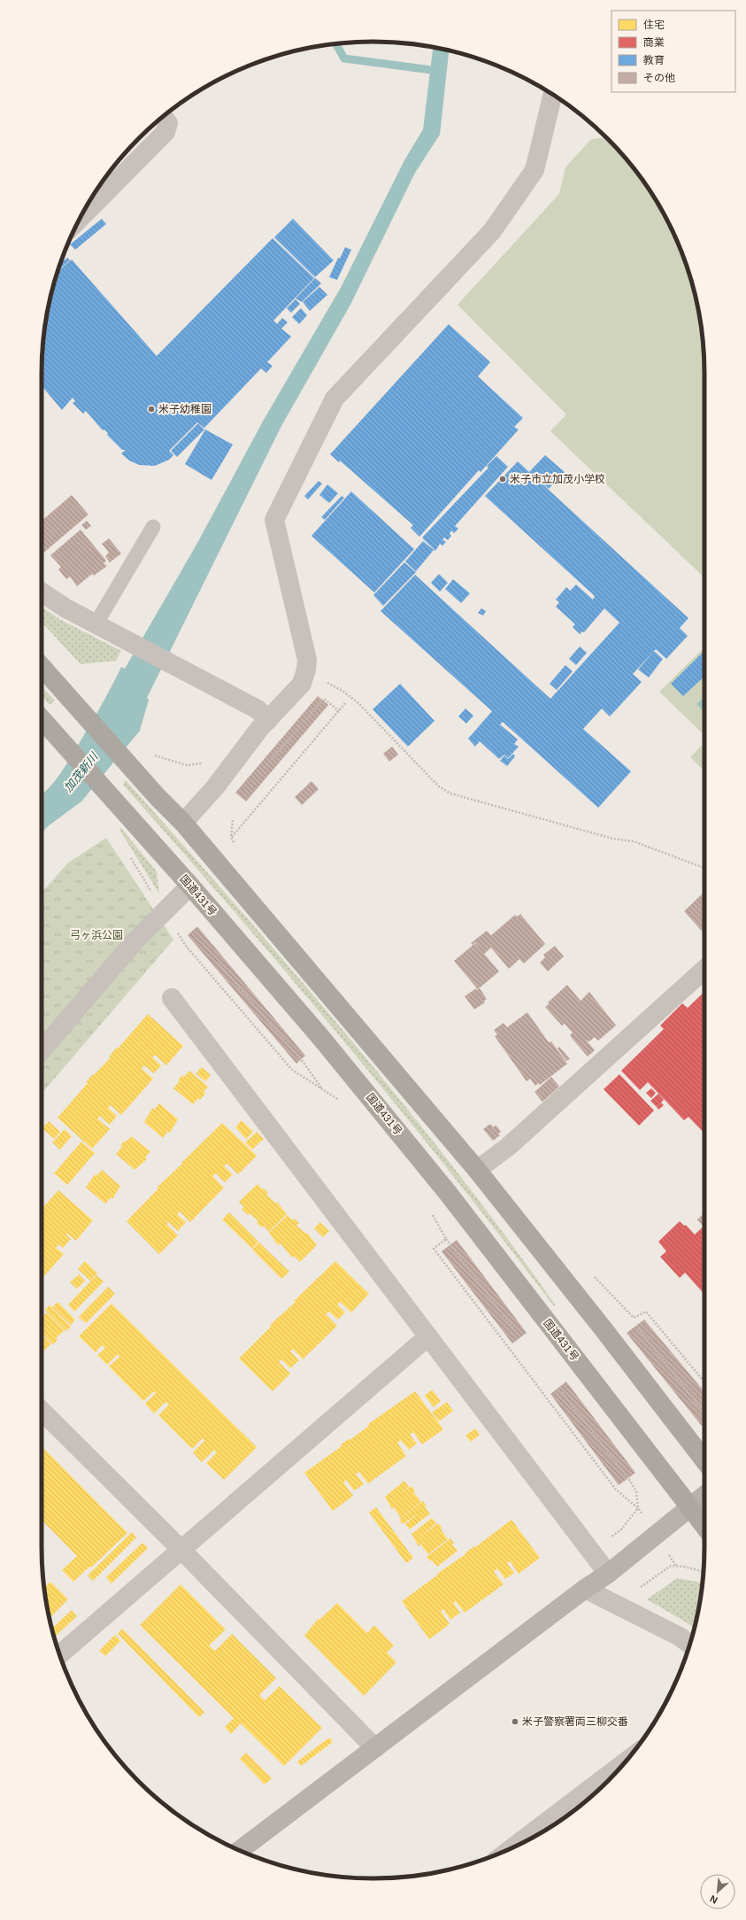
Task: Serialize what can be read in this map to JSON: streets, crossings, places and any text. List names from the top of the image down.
{
  "streets": {
    "highway": ["国道431号"]
  },
  "water": ["加茂新川"],
  "parks": ["弓ヶ浜公園"],
  "places": ["米子幼稚園", "米子市立加茂小学校", "米子警察署両三柳交番"],
  "legend": [
    "住宅",
    "商業",
    "教育",
    "その他"
  ],
  "north": "bottom left"
}
